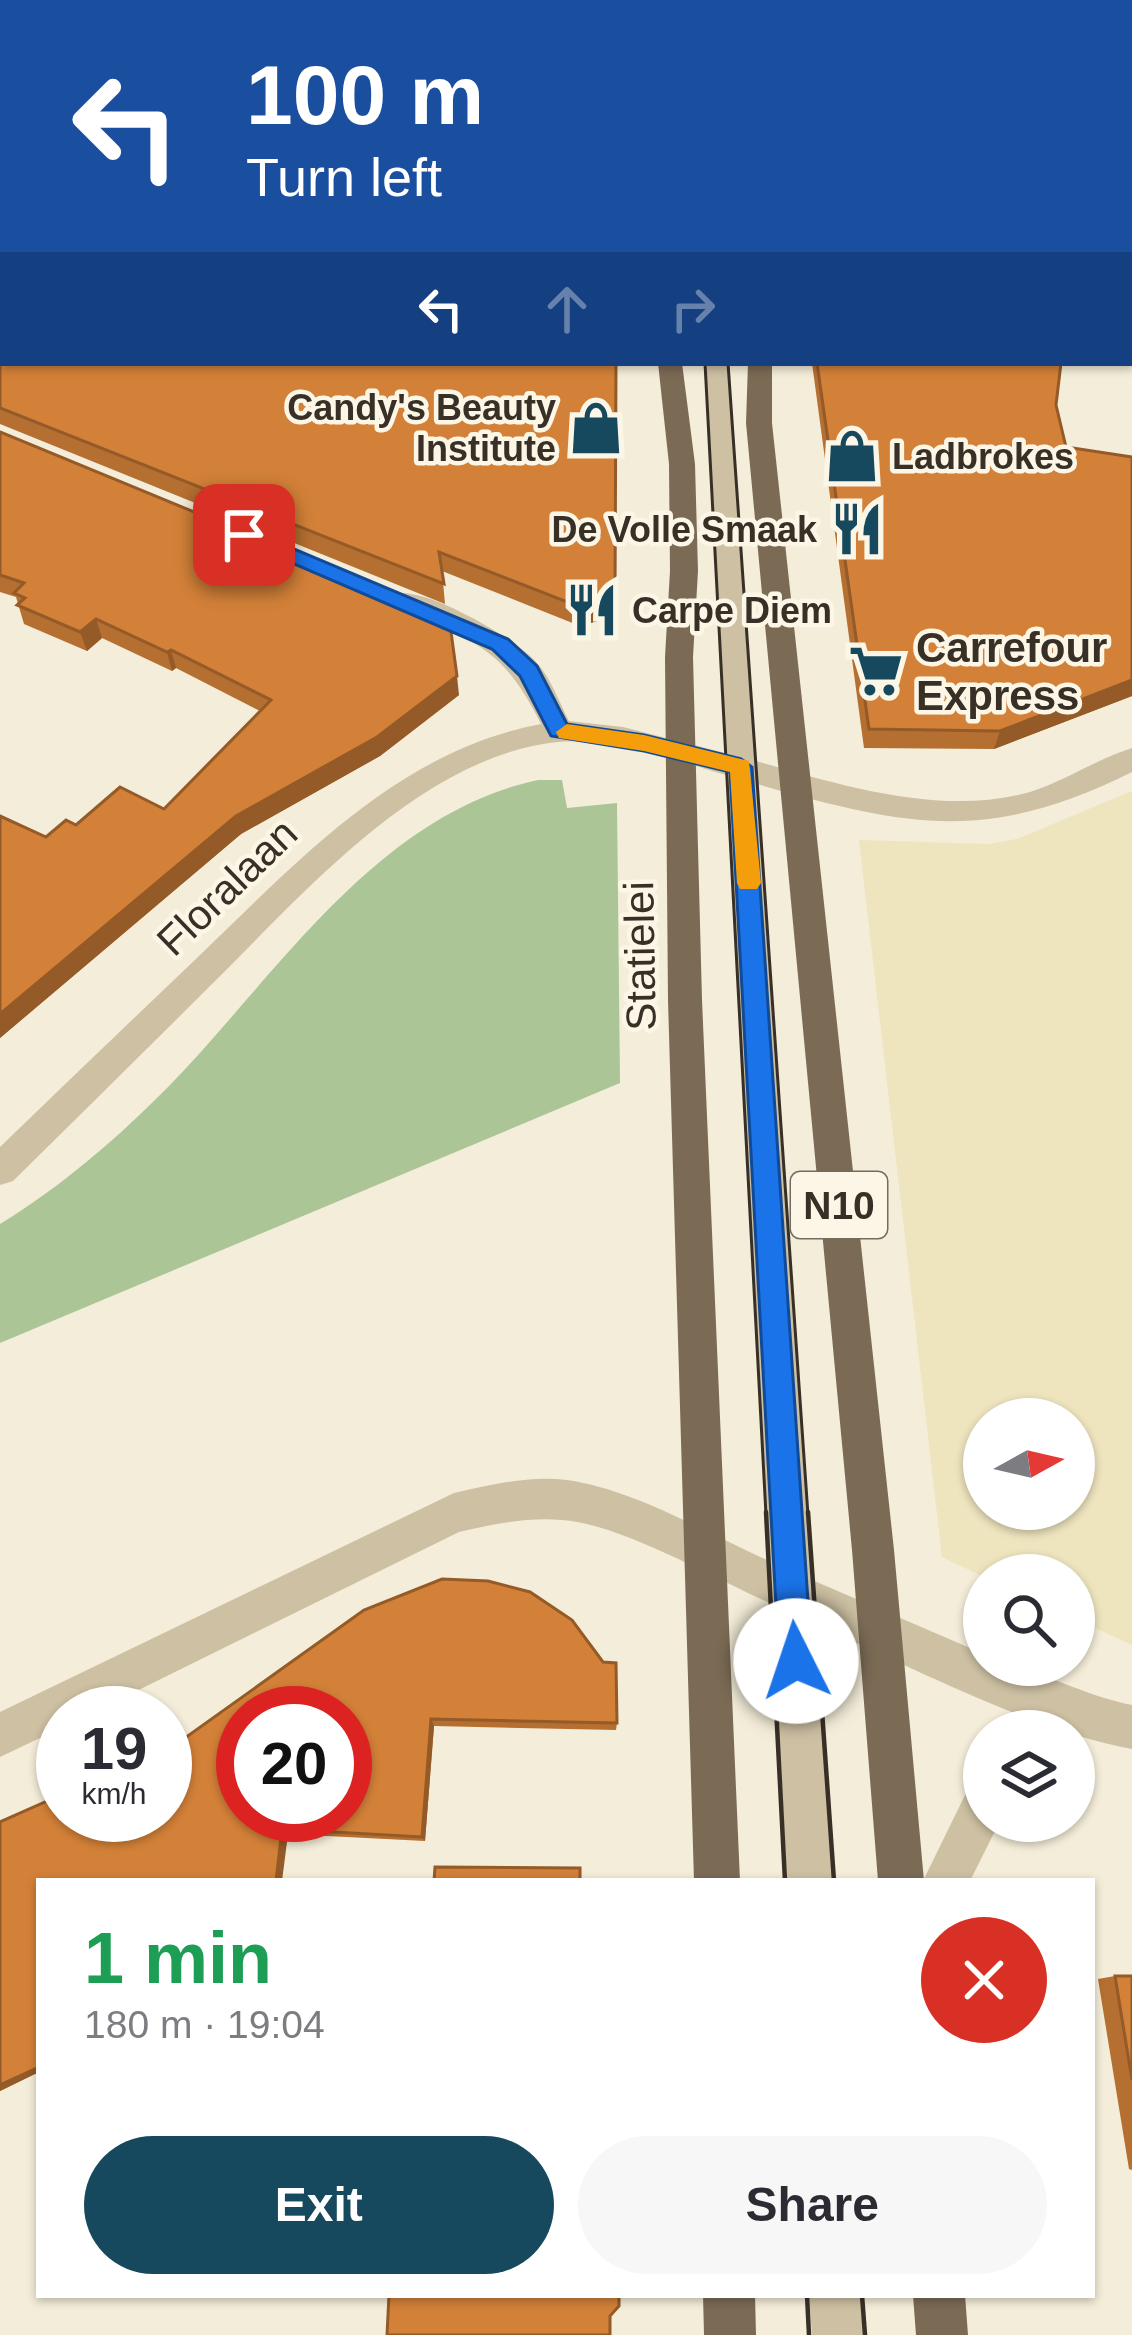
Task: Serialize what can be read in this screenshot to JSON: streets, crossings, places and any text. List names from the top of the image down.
{
  "streets": {
    "main road": ["Statielei", "N10"],
    "street": ["Floralaan"]
  },
  "places": {
    "shop": ["Candy's Beauty Institute", "Ladbrokes"],
    "restaurant": ["De Volle Smaak", "Carpe Diem"],
    "supermarket": ["Carrefour Express"]
  },
  "north": "right",
  "page": {
    "turn": ["100 m", "Turn left"],
    "speed": "19 km/h",
    "limit": "20",
    "heading": ["1 min", "180 m · 19:04"],
    "buttons": ["Exit", "Share"]
  }
}
